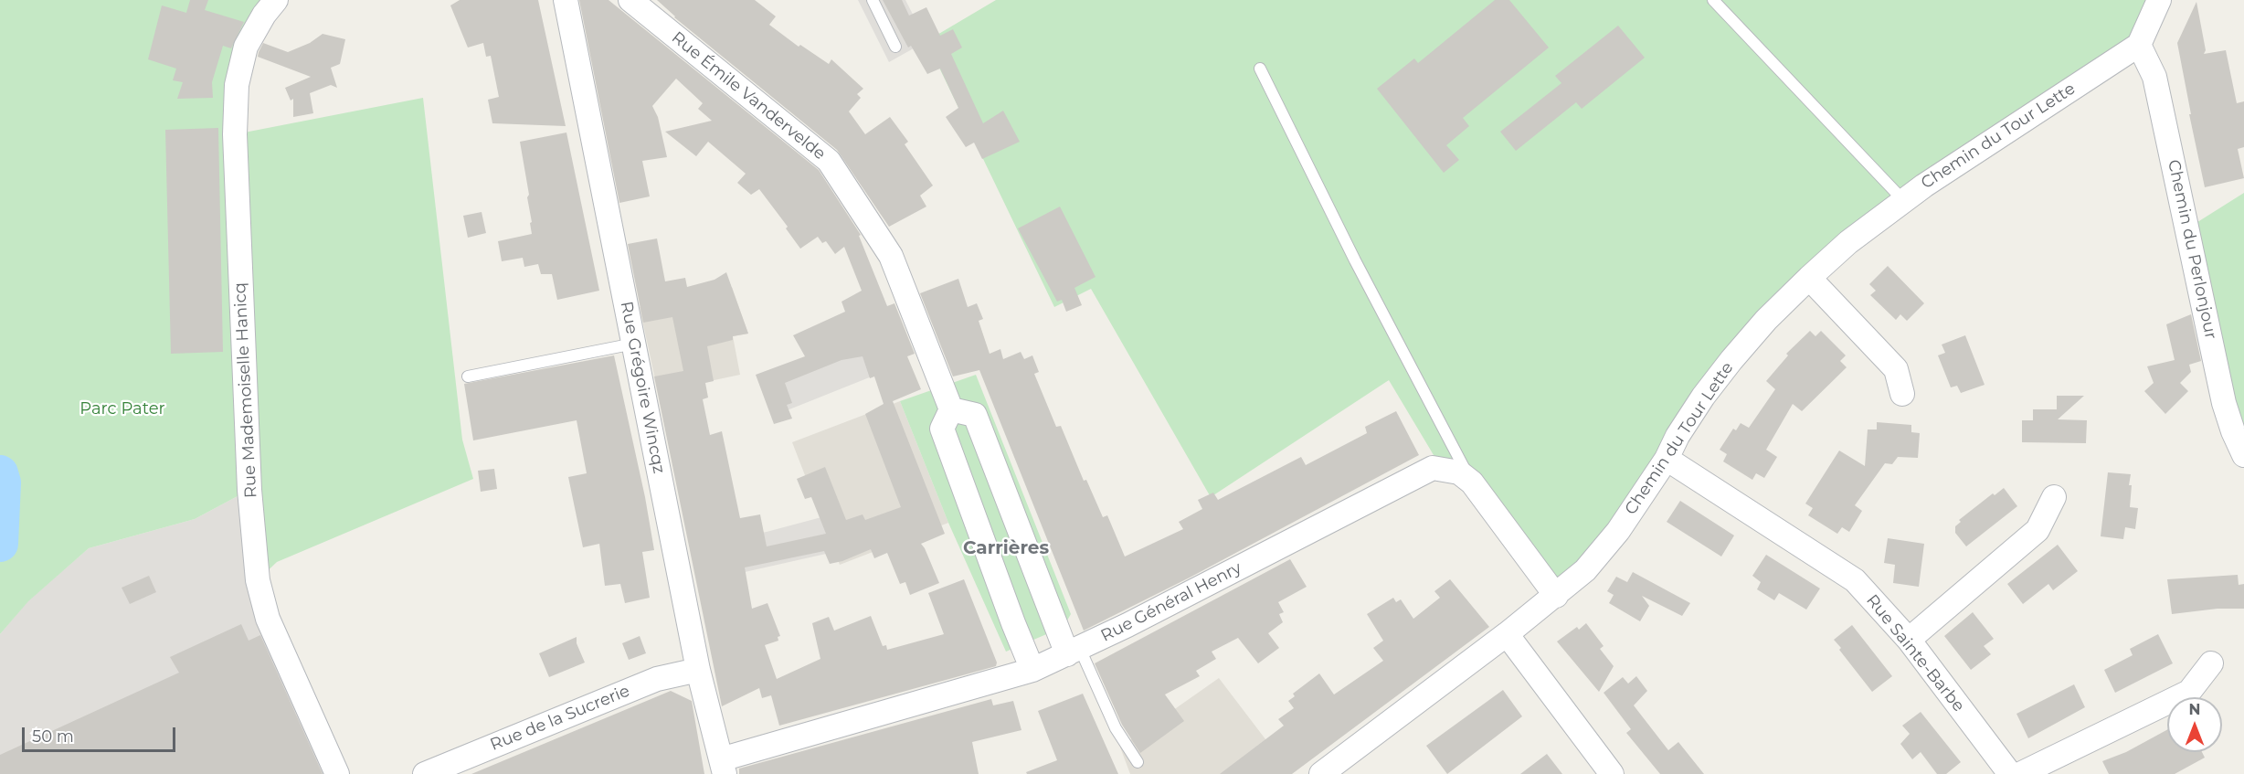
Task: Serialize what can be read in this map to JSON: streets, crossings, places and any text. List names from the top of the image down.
{
  "streets": {
    "street": [
      "Rue Émile Vandervelde",
      "Chemin du Tour Lette",
      "Chemin du Perlonjour",
      "Rue Grégoire Wincqz",
      "Rue Mademoiselle Hanicq",
      "Rue Général Henry",
      "Rue Sainte-Barbe",
      "Rue de la Sucrerie"
    ]
  },
  "crossings": [
    ["Chemin du Tour Lette", "Chemin du Perlonjour"],
    ["Chemin du Tour Lette", "Rue Général Henry"],
    ["Chemin du Tour Lette", "Rue Sainte-Barbe"],
    ["Rue Grégoire Wincqz", "Rue Général Henry"],
    ["Rue Grégoire Wincqz", "Rue de la Sucrerie"]
  ],
  "districts": ["Carrières"],
  "parks": ["Parc Pater"],
  "scale_bar": "50 m",
  "north": "top"
}
